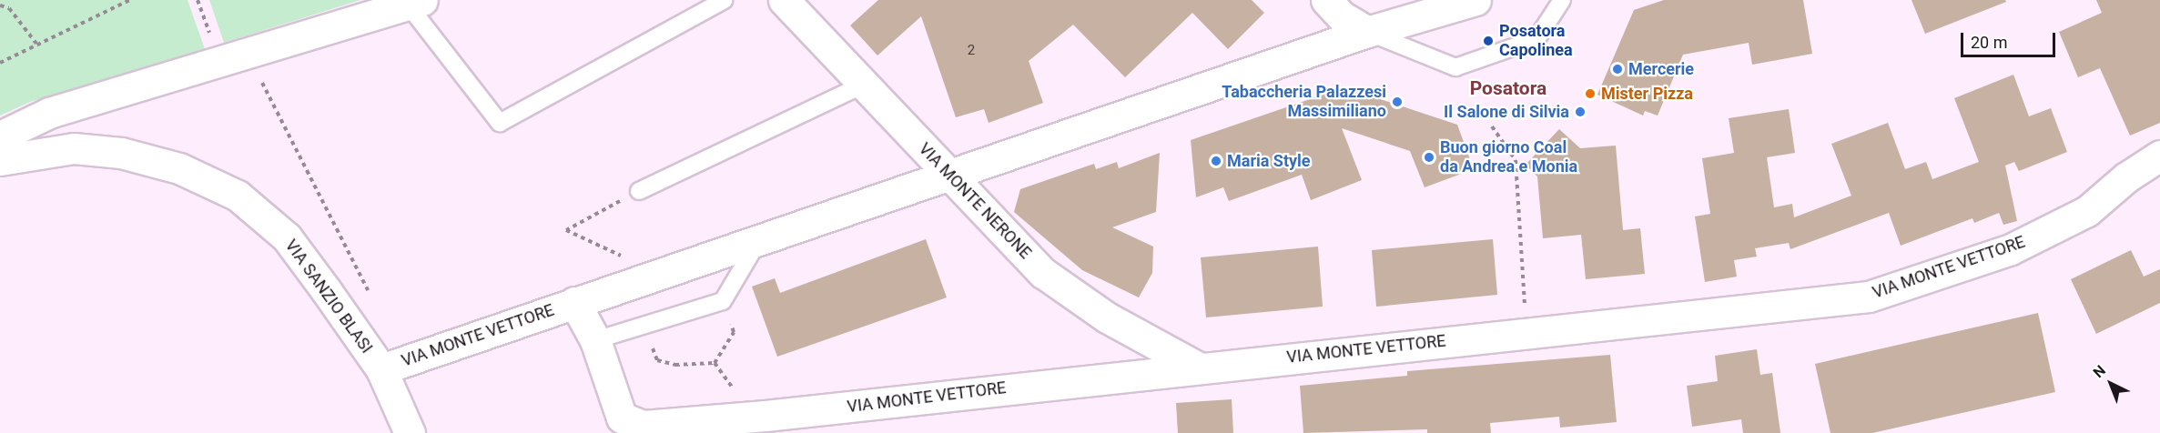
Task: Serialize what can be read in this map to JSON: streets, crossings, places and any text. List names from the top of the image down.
{
  "streets": {
    "street": ["VIA MONTE NERONE", "VIA MONTE VETTORE", "VIA SANZIO BLASI"]
  },
  "crossings": [
    ["VIA MONTE NERONE", "VIA MONTE VETTORE"],
    ["VIA MONTE VETTORE", "VIA SANZIO BLASI"]
  ],
  "districts": ["Posatora"],
  "places": [
    "Posatora Capolinea",
    "Mercerie",
    "Mister Pizza",
    "Tabaccheria Palazzesi Massimiliano",
    "Il Salone di Silvia",
    "Buon giorno Coal da Andrea e Monia",
    "Maria Style"
  ],
  "house_numbers": ["2"],
  "scale_bar": "20 m",
  "north": "top left"
}
